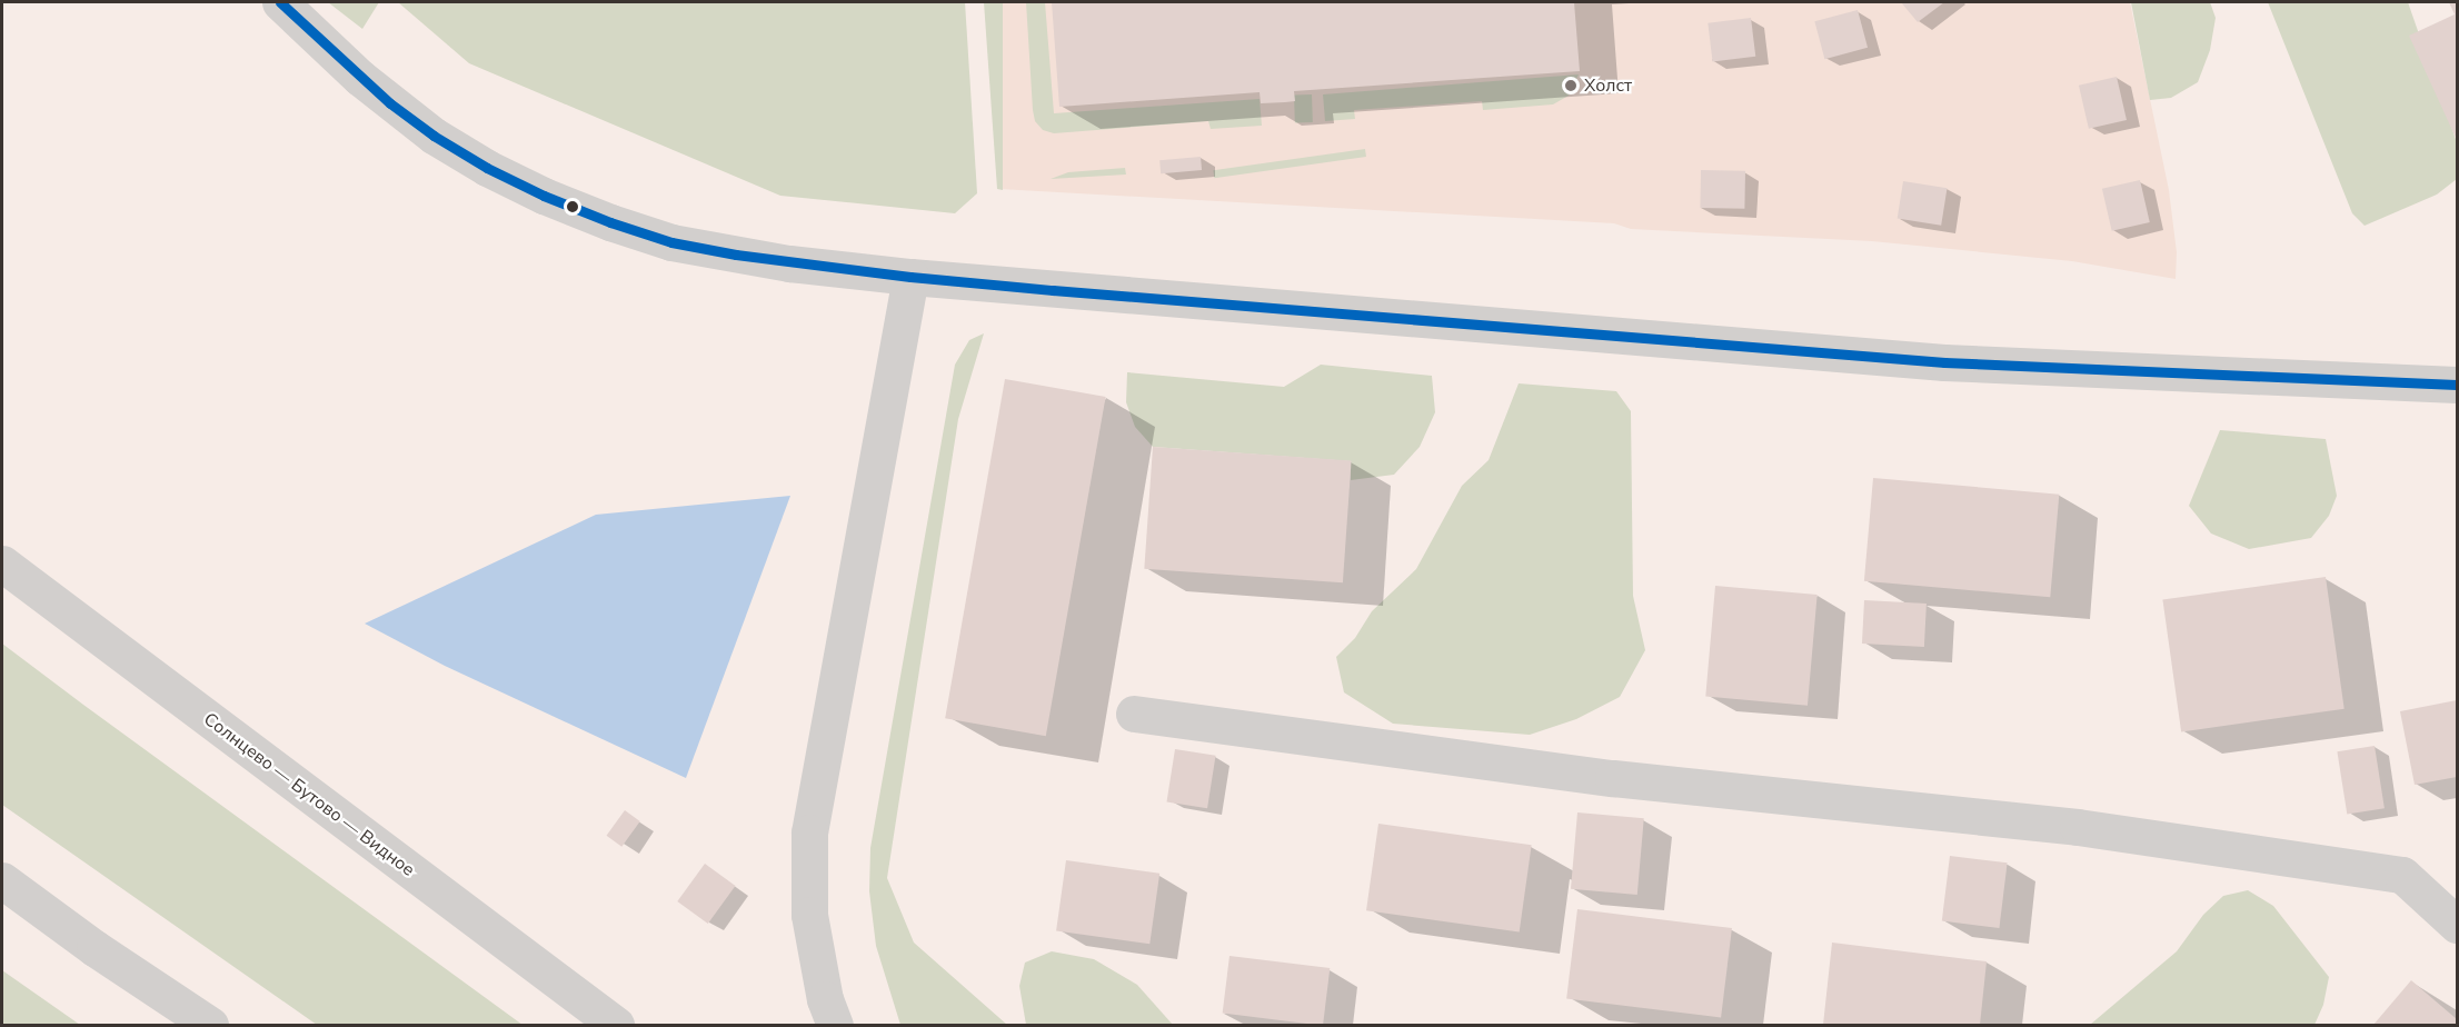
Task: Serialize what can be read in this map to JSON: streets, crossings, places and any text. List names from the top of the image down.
{
  "streets": {
    "street": ["Солнцево — Бутово — Видное"]
  },
  "places": ["Холст"]
}
